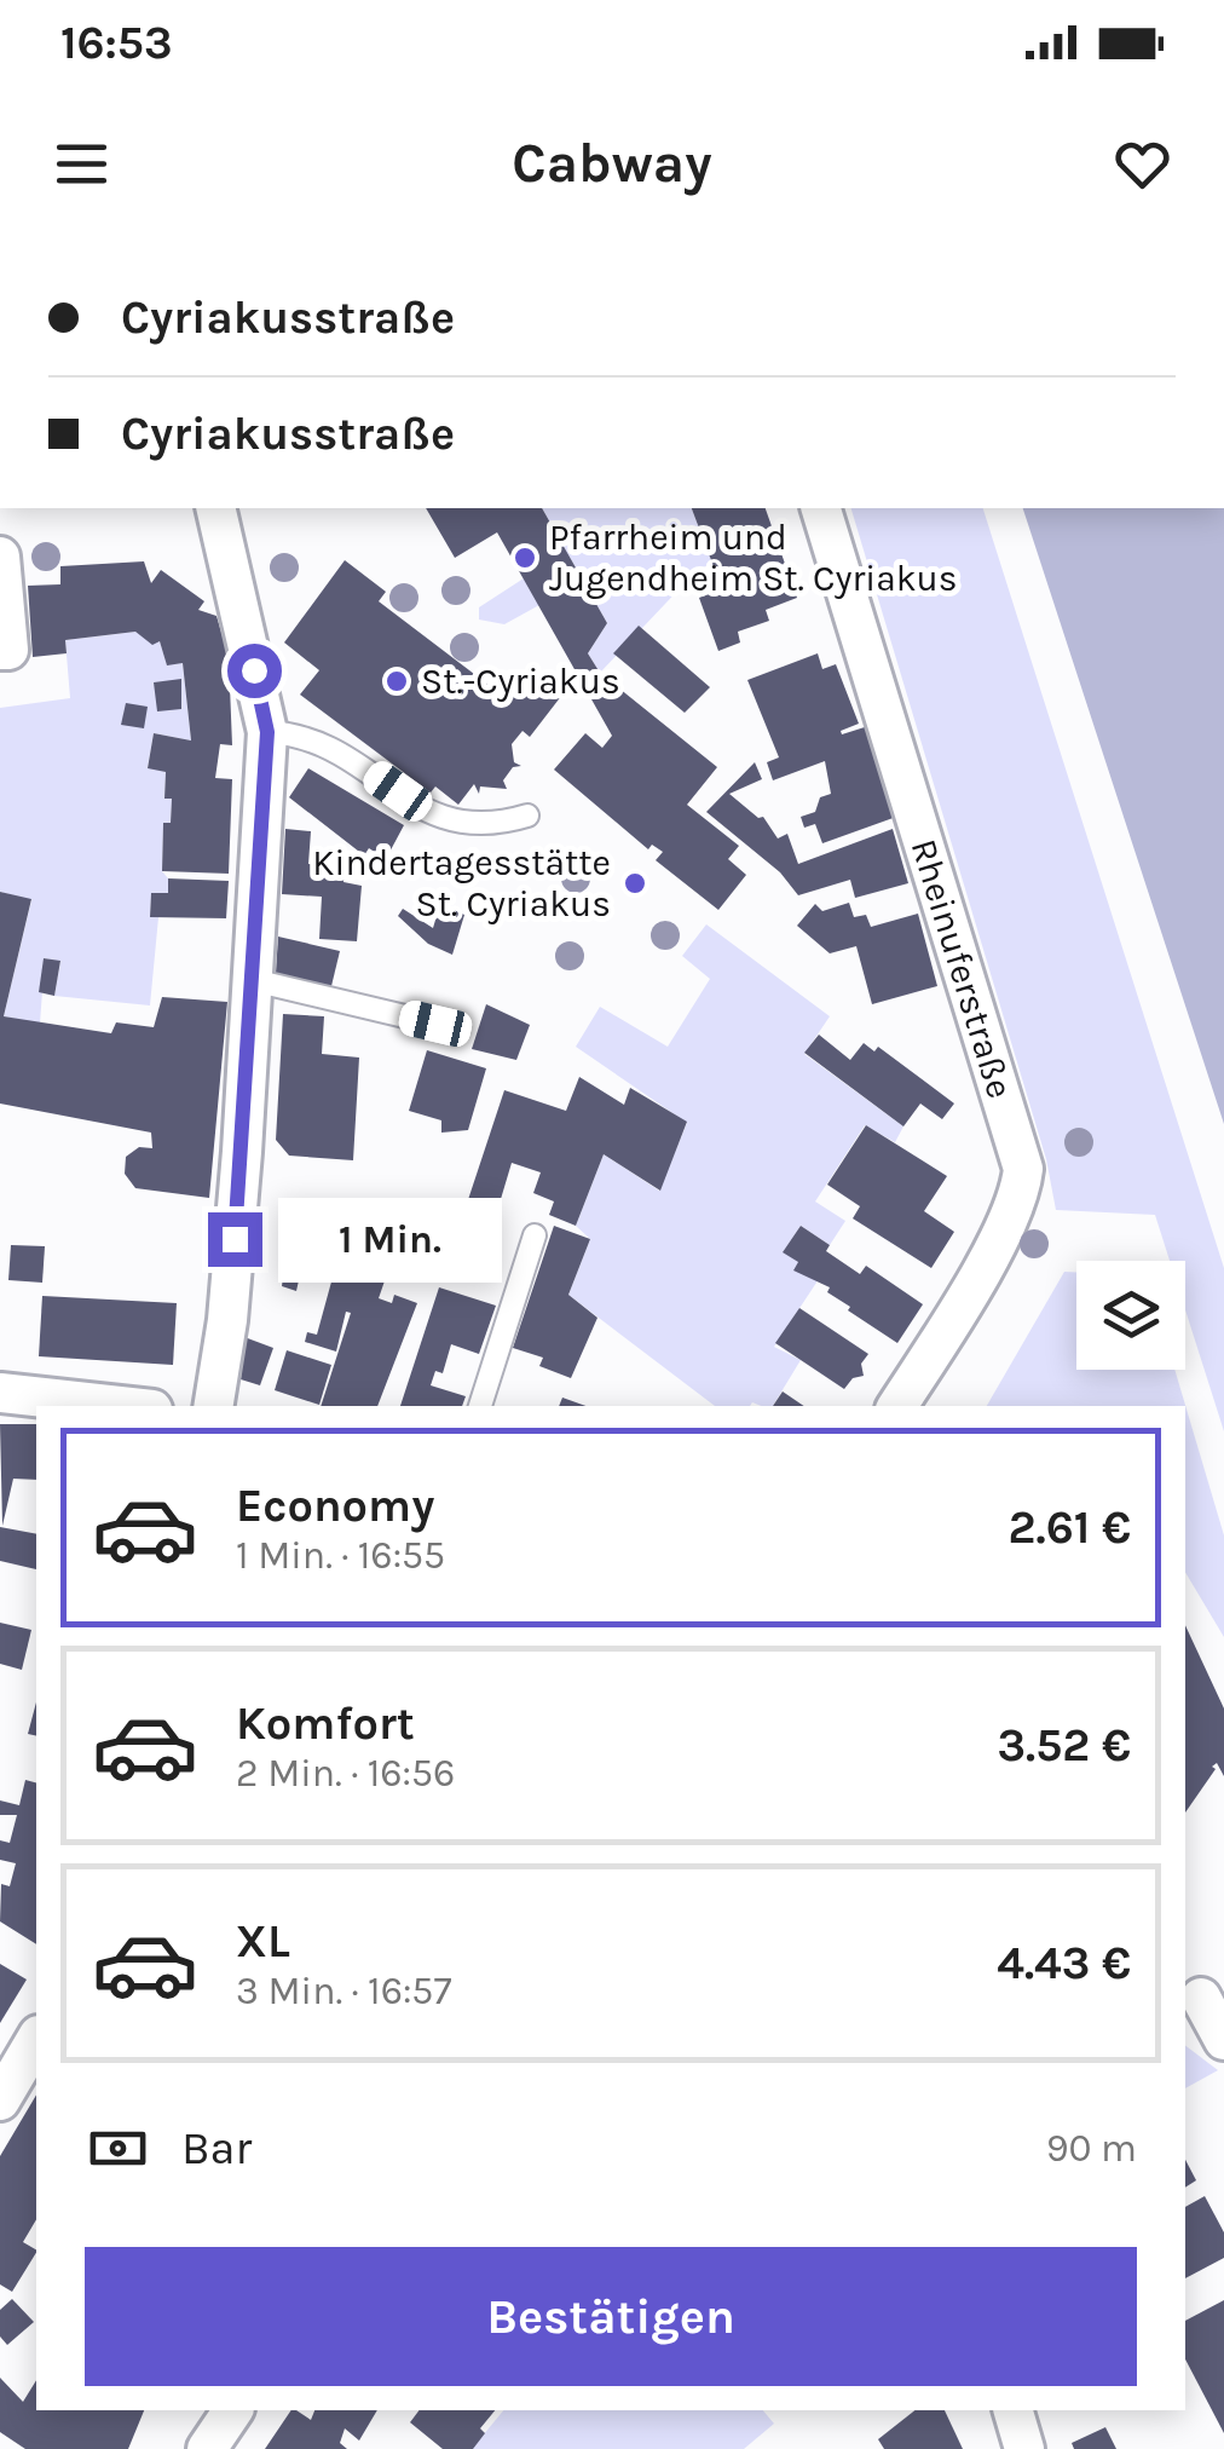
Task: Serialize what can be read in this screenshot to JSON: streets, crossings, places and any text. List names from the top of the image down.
{
  "streets": {
    "street": ["Rheinuferstraße"]
  },
  "places": ["Pfarrheim und Jugendheim St. Cyriakus", "St.-Cyriakus", "Kindertagesstätte St. Cyriakus"],
  "page": {
    "status": "16:53",
    "header": "Cabway",
    "banner": ["Cyriakusstraße", "Cyriakusstraße"],
    "bubble": "1 Min.",
    "list": [
      {
        "name": "Economy",
        "note": "1 Min. · 16:55",
        "value": "2.61 €"
      },
      {
        "name": "Komfort",
        "note": "2 Min. · 16:56",
        "value": "3.52 €"
      },
      {
        "name": "XL",
        "note": "3 Min. · 16:57",
        "value": "4.43 €"
      }
    ],
    "pay": ["Bar", "90 m"],
    "buttons": "Bestätigen"
  }
}
